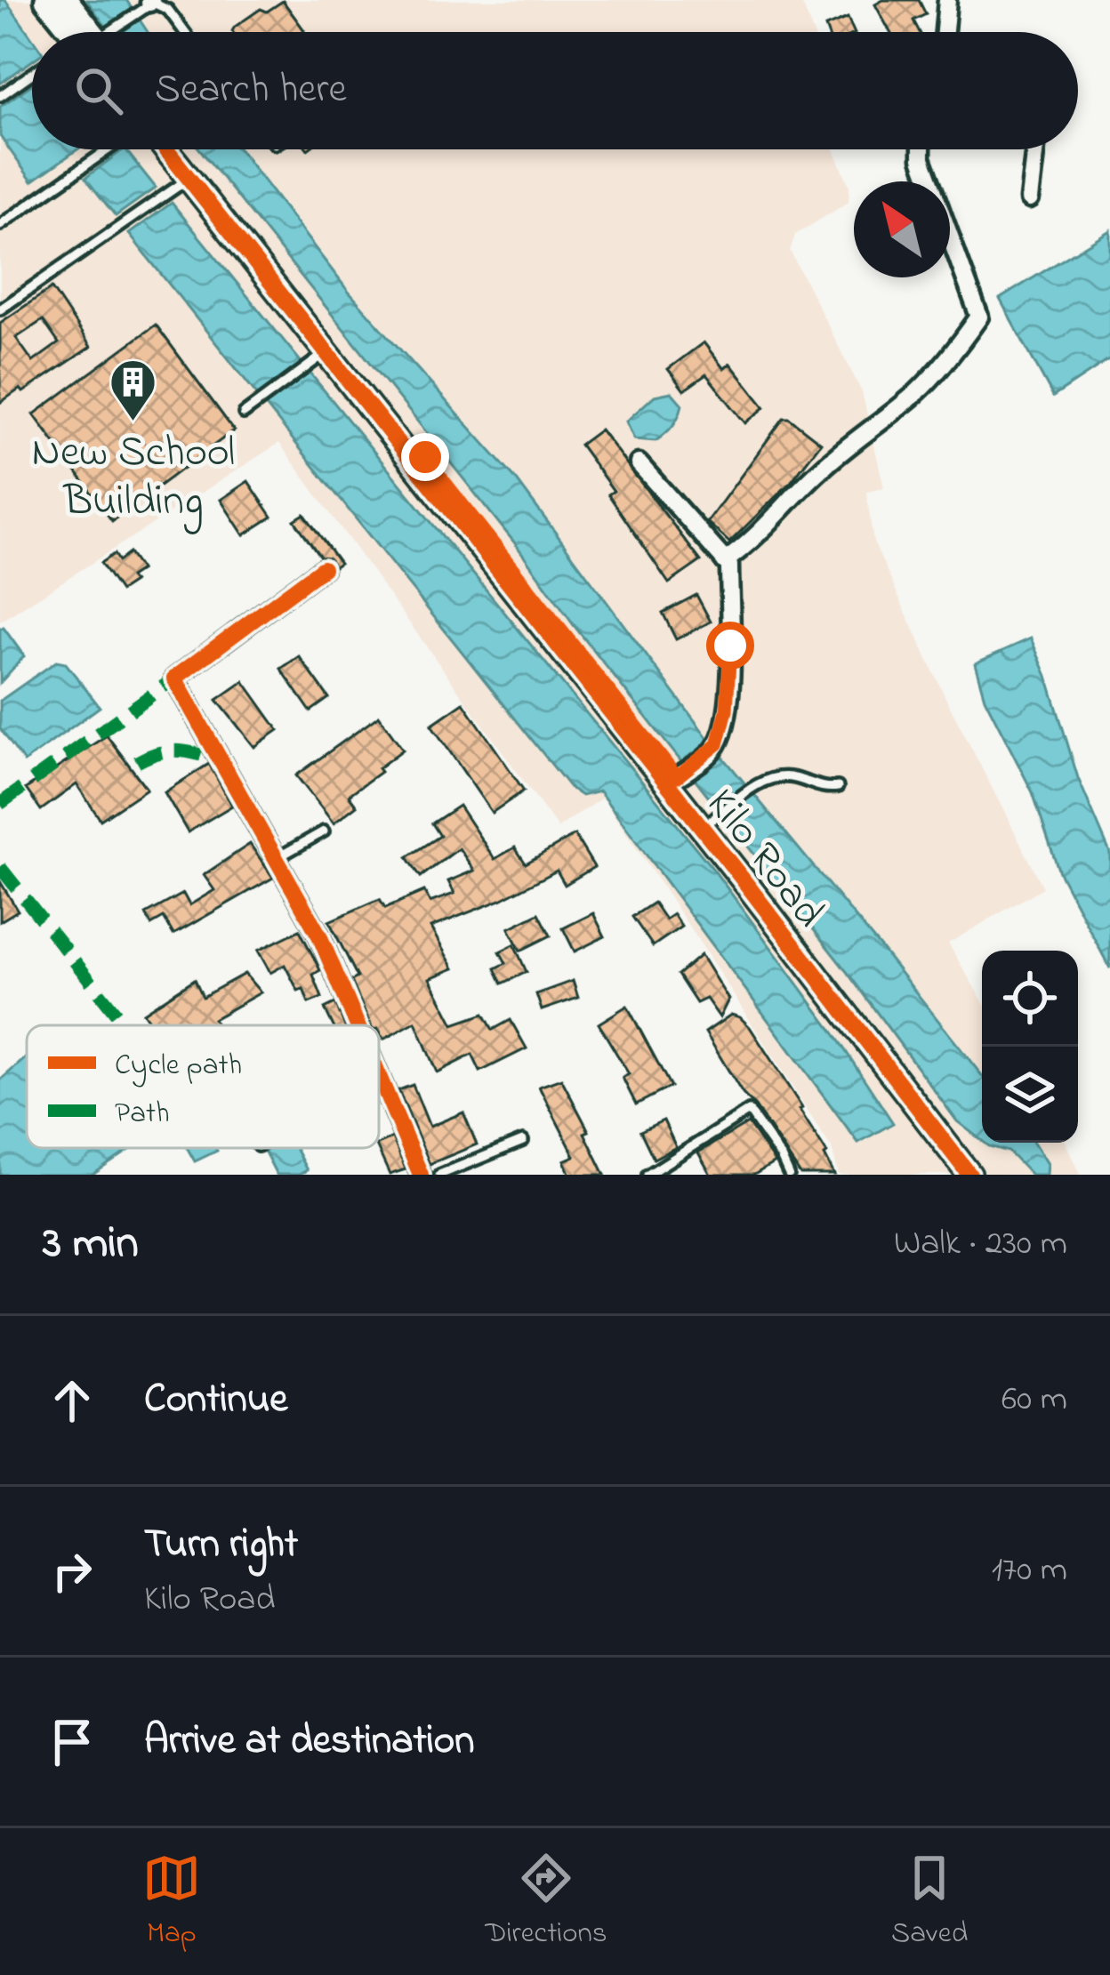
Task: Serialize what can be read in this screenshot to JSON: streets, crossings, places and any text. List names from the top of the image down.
{
  "streets": {
    "street": ["Kilo Road"]
  },
  "places": {
    "building": ["New School Building"]
  },
  "legend": ["Cycle path", "Path"],
  "north": "top left",
  "page": {
    "search": "Search here",
    "heading": ["3 min", "Walk · 230 m"],
    "list": [
      ["Continue", "60 m"],
      ["Turn right", "Kilo Road", "170 m"],
      "Arrive at destination"
    ],
    "nav": ["Map", "Directions", "Saved"]
  }
}
